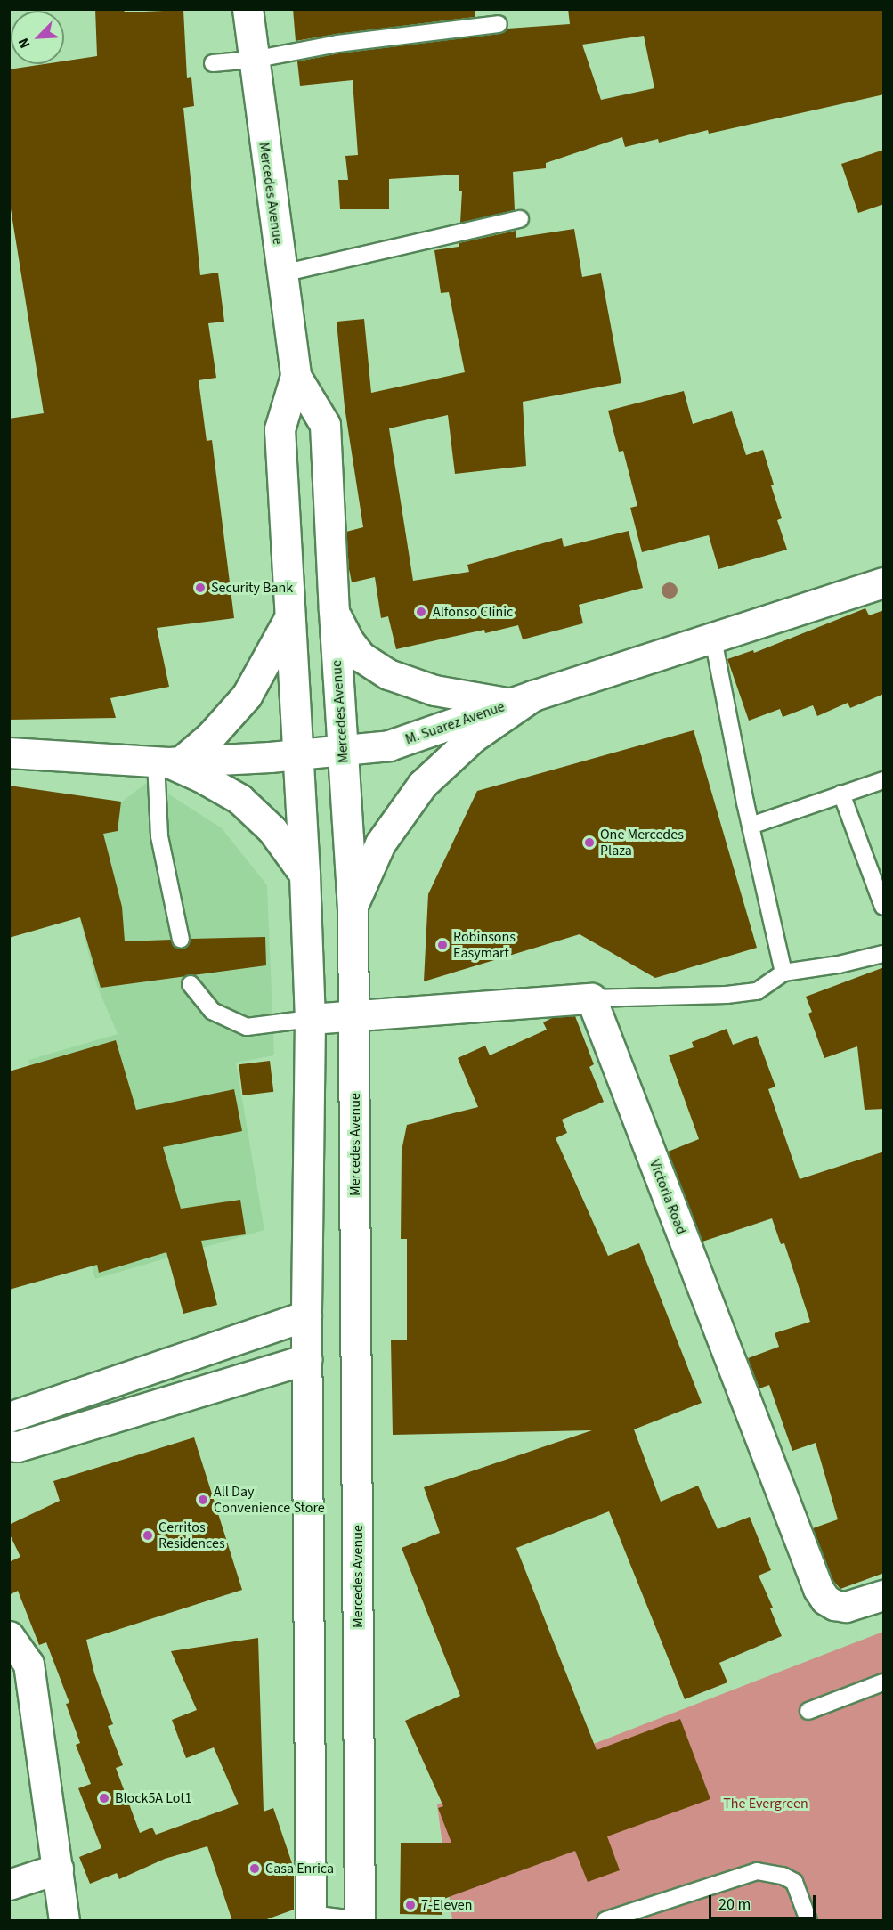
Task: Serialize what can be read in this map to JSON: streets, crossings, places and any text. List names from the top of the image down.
{
  "streets": {
    "main road": ["Mercedes Avenue", "M. Suarez Avenue", "Victoria Road"]
  },
  "crossings": [
    ["Mercedes Avenue", "M. Suarez Avenue"]
  ],
  "parks": ["The Evergreen"],
  "places": [
    "Security Bank",
    "Alfonso Clinic",
    "One Mercedes Plaza",
    "Robinsons Easymart",
    "All Day Convenience Store",
    "Cerritos Residences",
    "Block5A Lot1",
    "Casa Enrica",
    "7-Eleven"
  ],
  "scale_bar": "20 m",
  "north": "bottom left"
}
